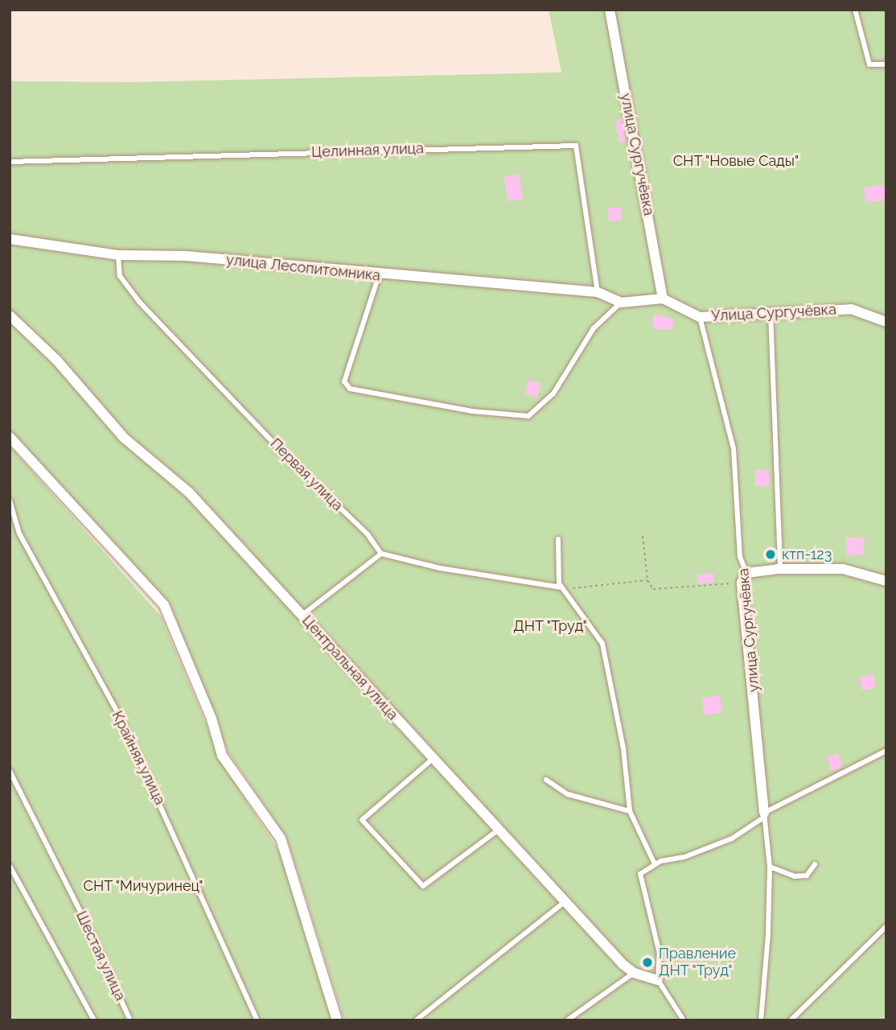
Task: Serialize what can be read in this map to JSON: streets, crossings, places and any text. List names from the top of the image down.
{
  "streets": {
    "street": [
      "улица Сургучёвка",
      "улица Лесопитомника",
      "Улица Сургучёвка",
      "Центральная улица"
    ],
    "lane": [
      "Целинная улица",
      "Первая улица",
      "Крайняя улица",
      "Шестая улица"
    ]
  },
  "crossings": [
    ["Целинная улица", "улица Лесопитомника"],
    ["улица Сургучёвка", "Улица Сургучёвка"],
    ["улица Лесопитомника", "Первая улица"]
  ],
  "parks": ["СНТ \"Новые Сады\"", "ДНТ \"Труд\"", "СНТ \"Мичуринец\""],
  "places": ["ктп-123", "Правление ДНТ \"Труд\""]
}
